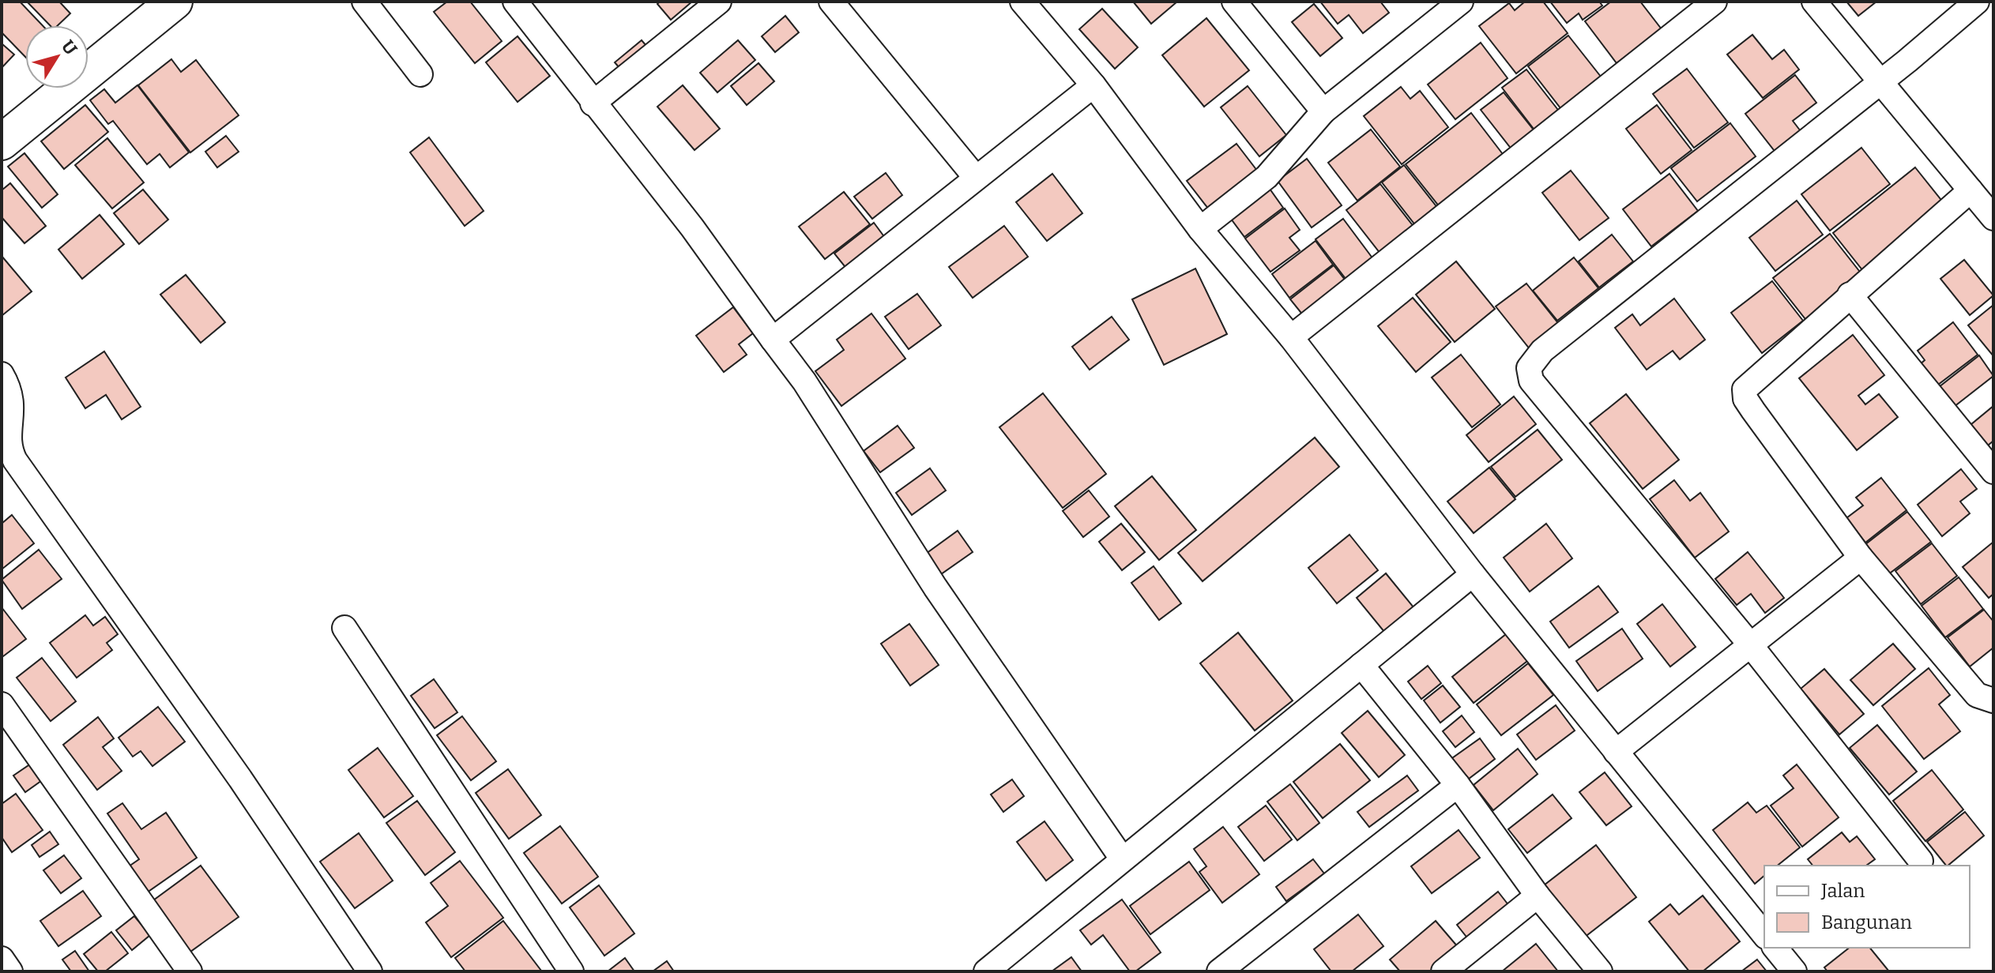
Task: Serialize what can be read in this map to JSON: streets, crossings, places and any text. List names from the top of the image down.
{
  "legend": ["Jalan", "Bangunan"],
  "north": "top right"
}
